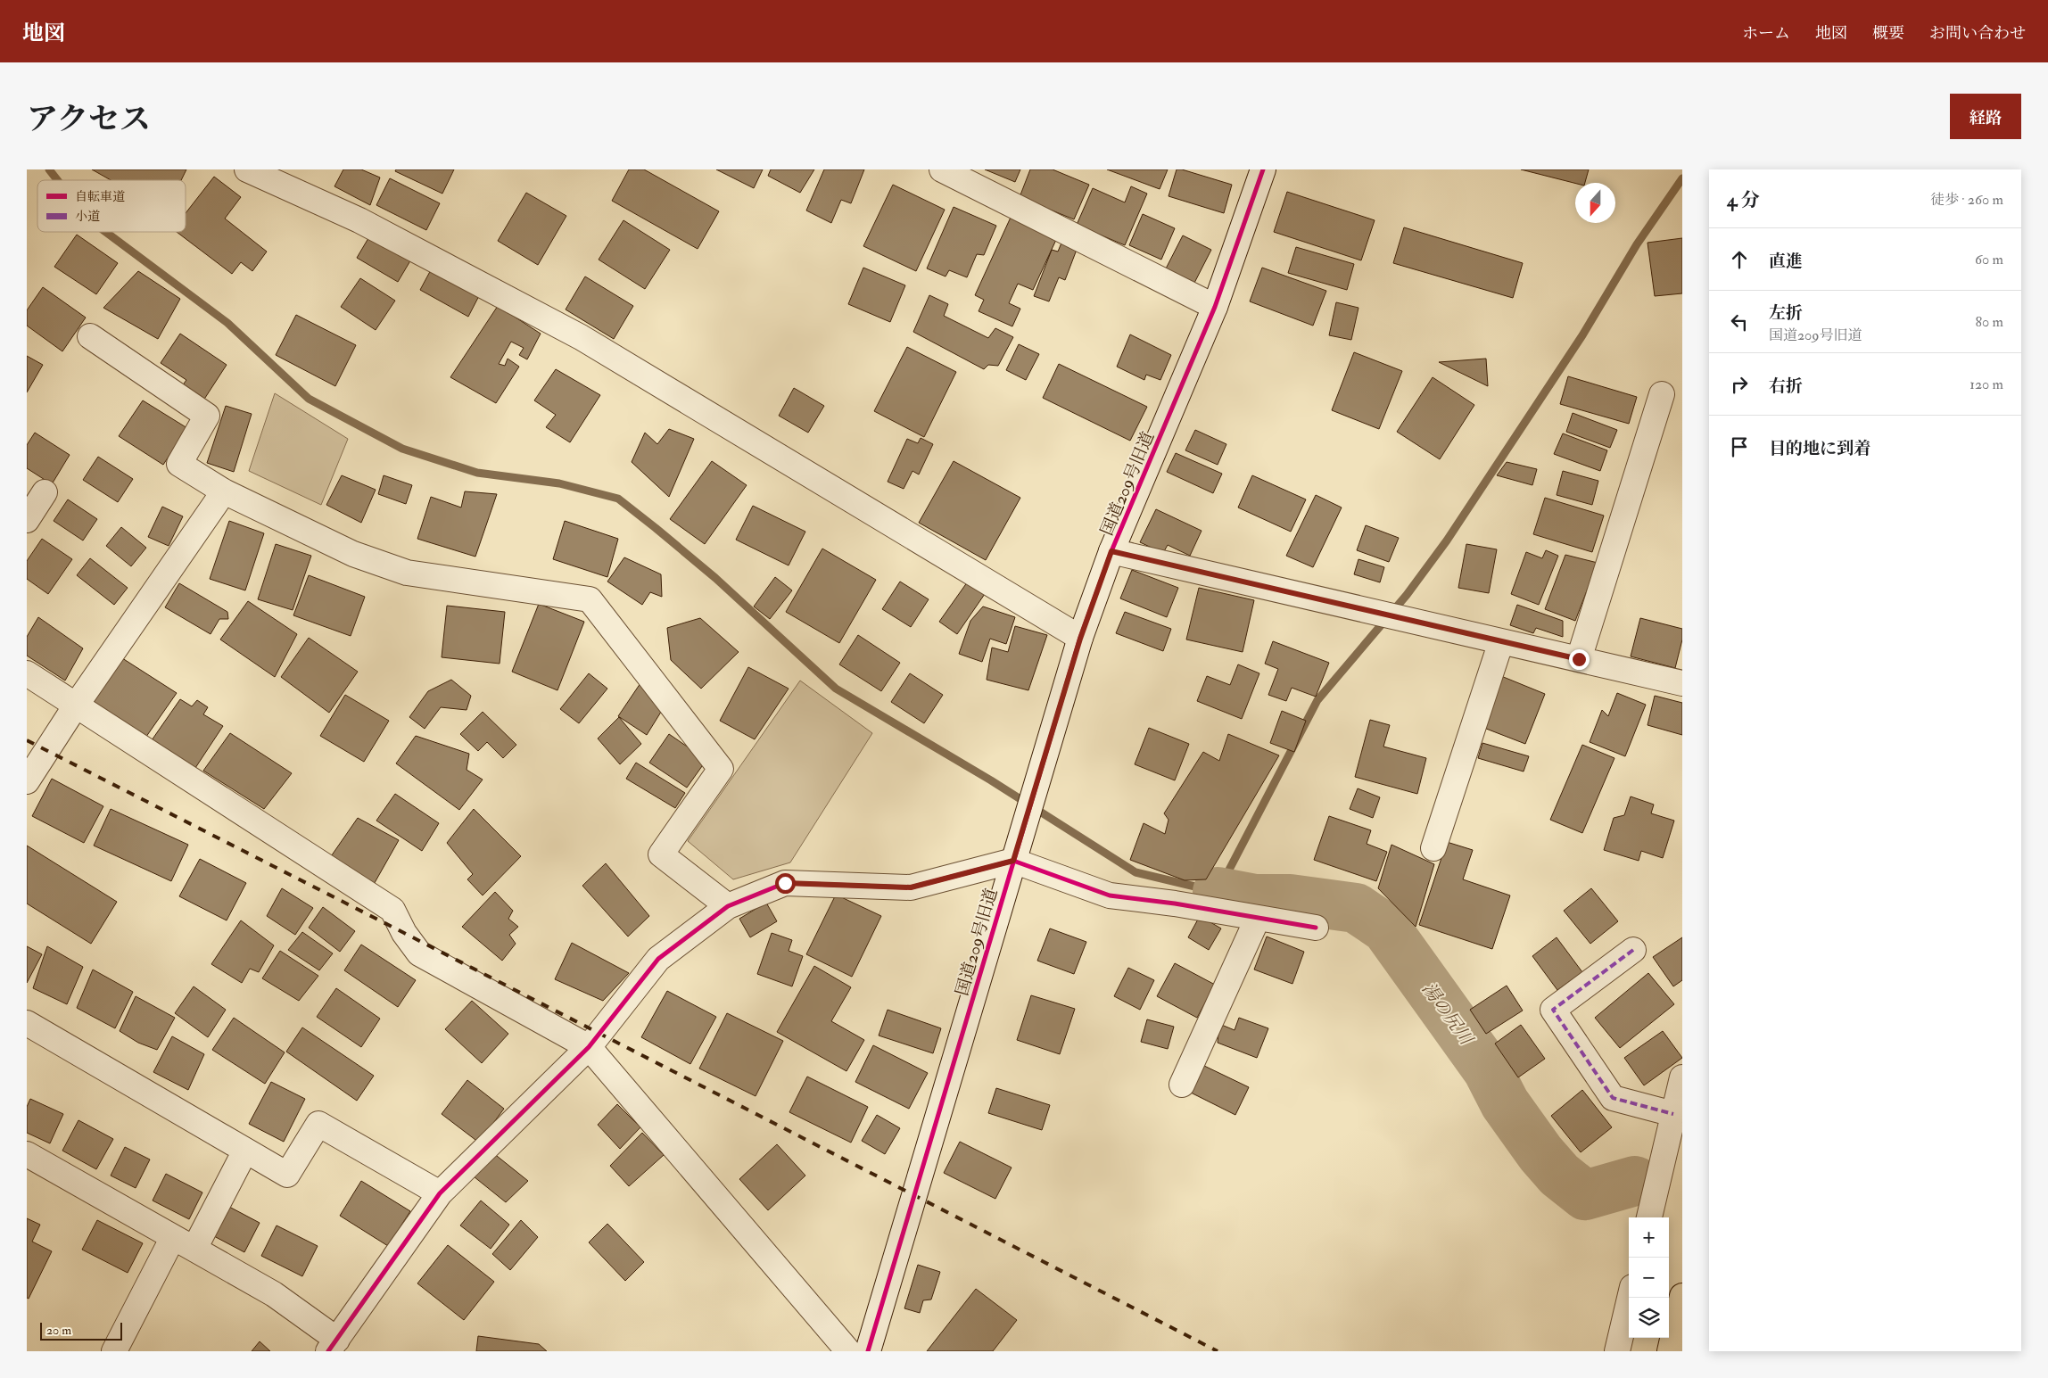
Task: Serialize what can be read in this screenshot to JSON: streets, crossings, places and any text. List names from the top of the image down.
{
  "streets": {
    "street": ["国道209号旧道"]
  },
  "water": ["湯の尻川"],
  "legend": ["自転車道", "小道"],
  "scale_bar": "20 m",
  "north": "bottom",
  "page": {
    "header": "地図",
    "nav": [
      "ホーム",
      "地図",
      "概要",
      "お問い合わせ"
    ],
    "title": "アクセス",
    "buttons": "経路",
    "heading": ["4 分", "徒歩 · 260 m"],
    "list": [
      ["直進", "60 m"],
      ["左折", "国道209号旧道", "80 m"],
      ["右折", "120 m"],
      "目的地に到着"
    ],
    "map_buttons": ["+", "−"],
    "scale": "20 m"
  }
}
